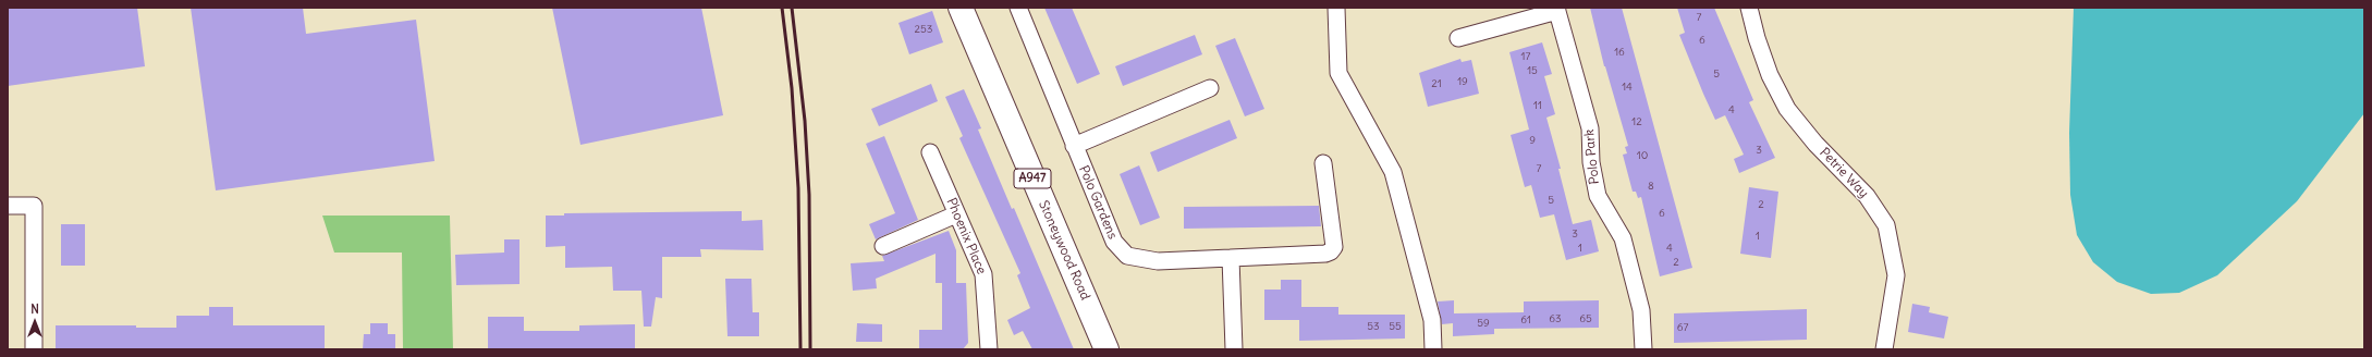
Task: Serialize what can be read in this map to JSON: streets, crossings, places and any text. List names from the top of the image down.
{
  "streets": {
    "main road": ["A947", "Stoneywood Road"],
    "street": [
      "Polo Park",
      "Petrie Way",
      "Polo Gardens",
      "Phoenix Place"
    ]
  },
  "house_numbers": [
    "7",
    "253",
    "6",
    "16",
    "17",
    "15",
    "5",
    "19",
    "21",
    "14",
    "11",
    "4",
    "12",
    "9",
    "3",
    "10",
    "7",
    "8",
    "5",
    "2",
    "6",
    "3",
    "1",
    "1",
    "4",
    "2",
    "63",
    "65",
    "61",
    "59",
    "53",
    "55",
    "67"
  ],
  "north": "top"
}
